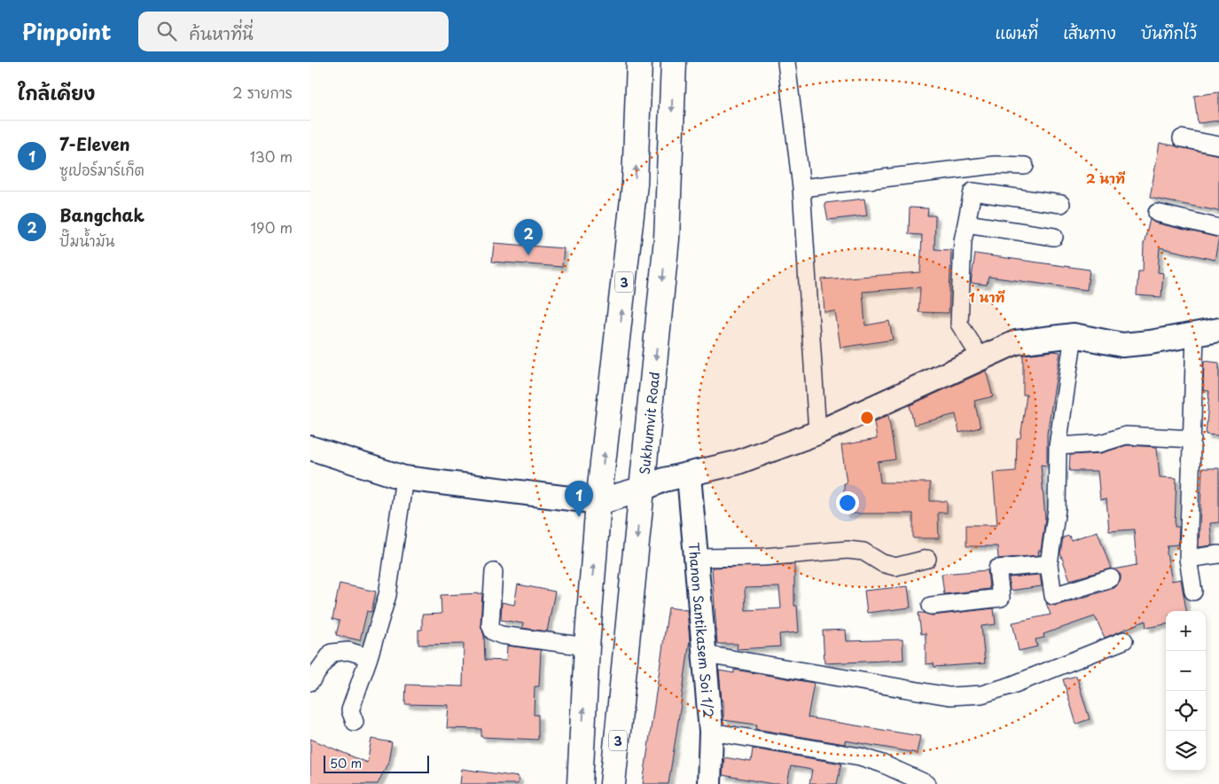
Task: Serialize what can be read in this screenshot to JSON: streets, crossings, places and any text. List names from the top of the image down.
{
  "streets": {
    "main road": ["3", "Sukhumvit Road"],
    "street": ["Thanon Santikasem Soi 1/2"]
  },
  "scale_bar": "50 m",
  "page": {
    "header": "Pinpoint",
    "search": "ค้นหาที่นี่",
    "nav": ["แผนที่", "เส้นทาง", "บันทึกไว้"],
    "heading": ["ใกล้เคียง", "2 รายการ"],
    "list": [
      {
        "mark": "1",
        "name": "7-Eleven",
        "note": "ซูเปอร์มาร์เก็ต",
        "value": "130 m"
      },
      {
        "mark": "2",
        "name": "Bangchak",
        "note": "ปั๊มน้ำมัน",
        "value": "190 m"
      }
    ],
    "pins": ["2", "1"],
    "map_buttons": ["+", "−"],
    "scale": "50 m"
  },
  "rings": ["2 นาที", "1 นาที"]
}
